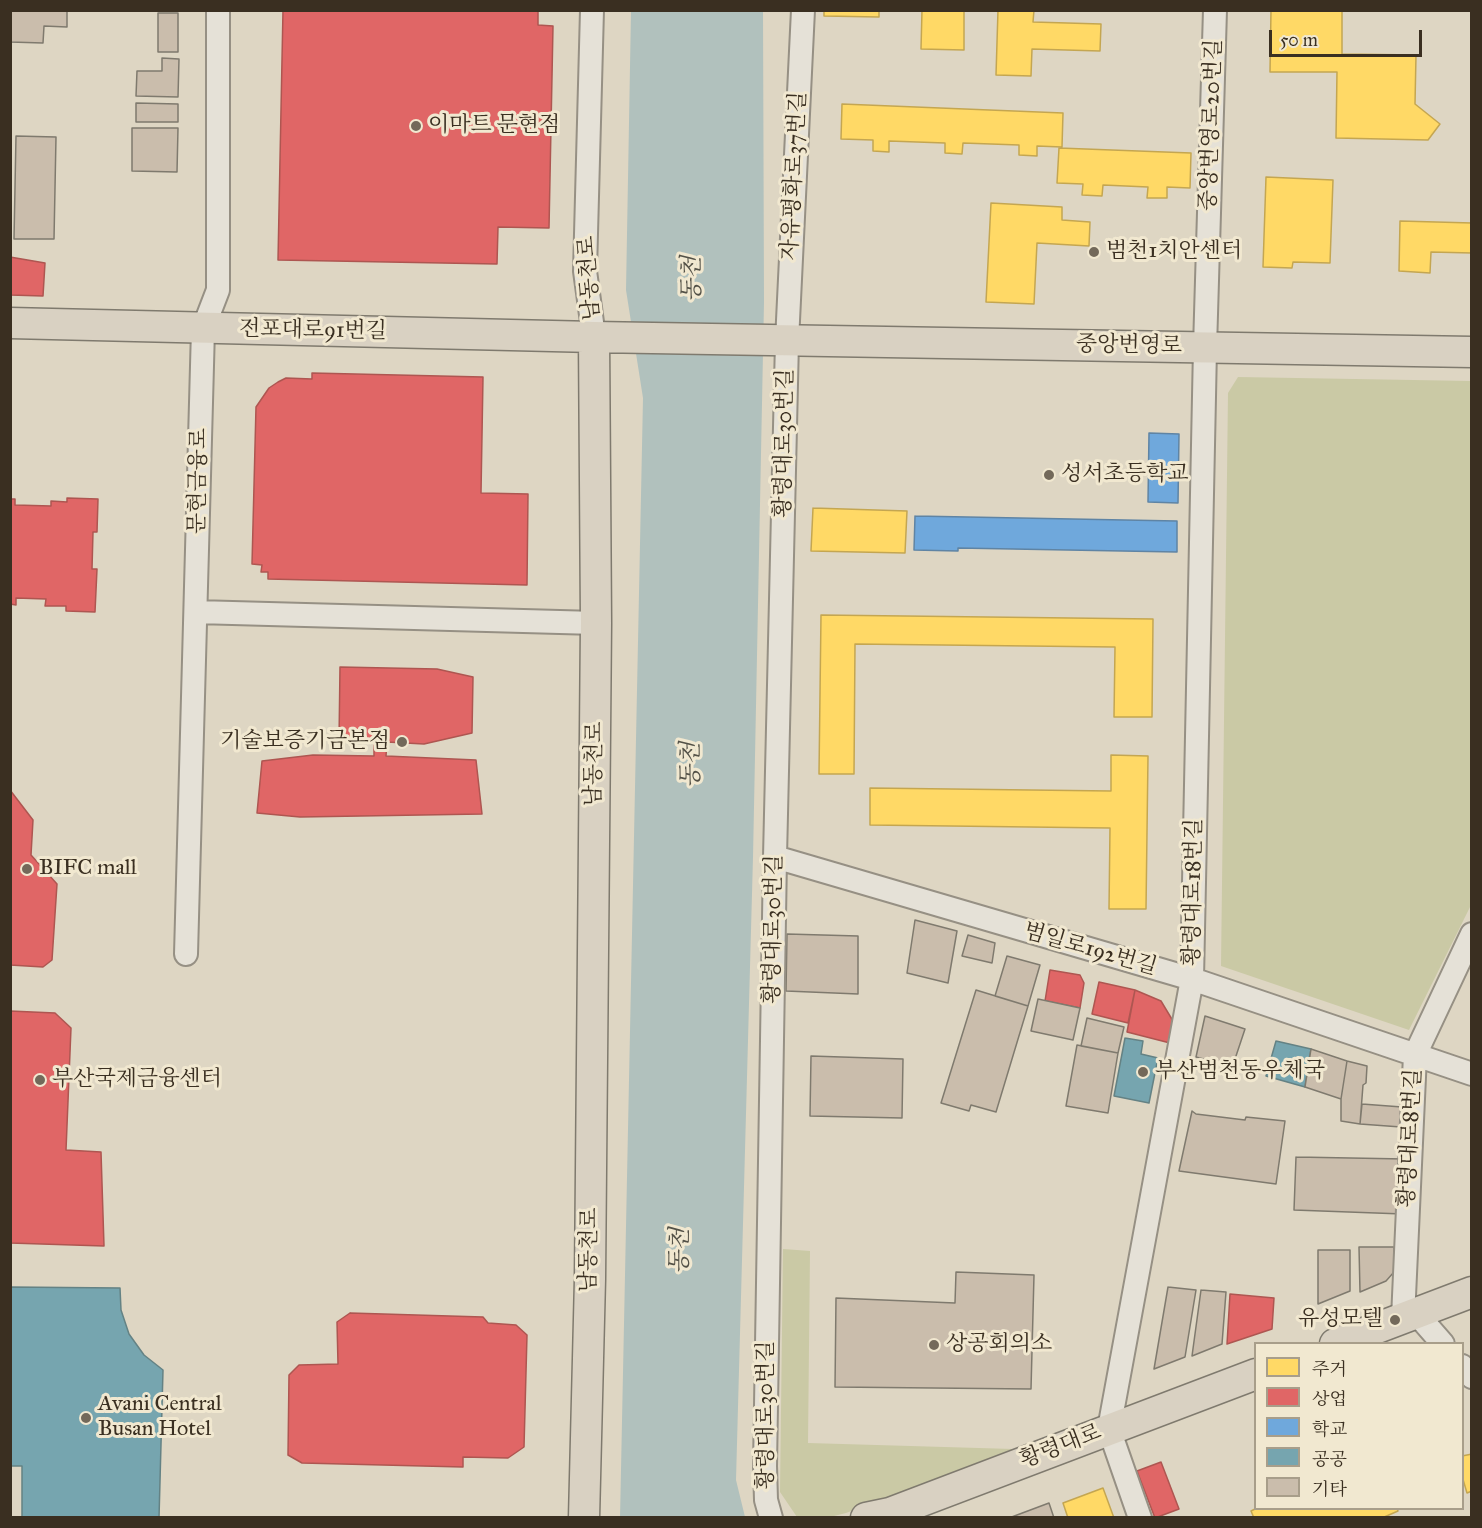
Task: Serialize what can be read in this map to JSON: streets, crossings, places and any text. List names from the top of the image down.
{
  "streets": {
    "main road": [
      "남동천로",
      "전포대로91번길",
      "중앙번영로",
      "황령대로"
    ],
    "street": [
      "중앙번영로20번길",
      "자유평화로37번길",
      "황령대로30번길",
      "문현금융로",
      "황령대로18번길",
      "범일로192번길",
      "황령대로8번길"
    ]
  },
  "crossings": [
    ["중앙번영로20번길", "중앙번영로"],
    ["중앙번영로20번길", "황령대로18번길"],
    ["자유평화로37번길", "전포대로91번길"],
    ["자유평화로37번길", "중앙번영로"],
    ["자유평화로37번길", "황령대로30번길"],
    ["남동천로", "전포대로91번길"],
    ["전포대로91번길", "중앙번영로"],
    ["전포대로91번길", "황령대로30번길"],
    ["전포대로91번길", "문현금융로"],
    ["중앙번영로", "황령대로30번길"],
    ["중앙번영로", "황령대로18번길"],
    ["황령대로30번길", "범일로192번길"],
    ["황령대로18번길", "범일로192번길"],
    ["황령대로18번길", "황령대로"],
    ["범일로192번길", "황령대로8번길"]
  ],
  "water": ["동천"],
  "places": [
    "이마트 문현점",
    "범천1치안센터",
    "성서초등학교",
    "기술보증기금본점",
    "BIFC mall",
    "부산범천동우체국",
    "부산국제금융센터",
    "유성모텔",
    "상공회의소",
    "Avani Central Busan Hotel"
  ],
  "legend": [
    "주거",
    "상업",
    "학교",
    "공공",
    "기타"
  ],
  "scale_bar": "50 m"
}
